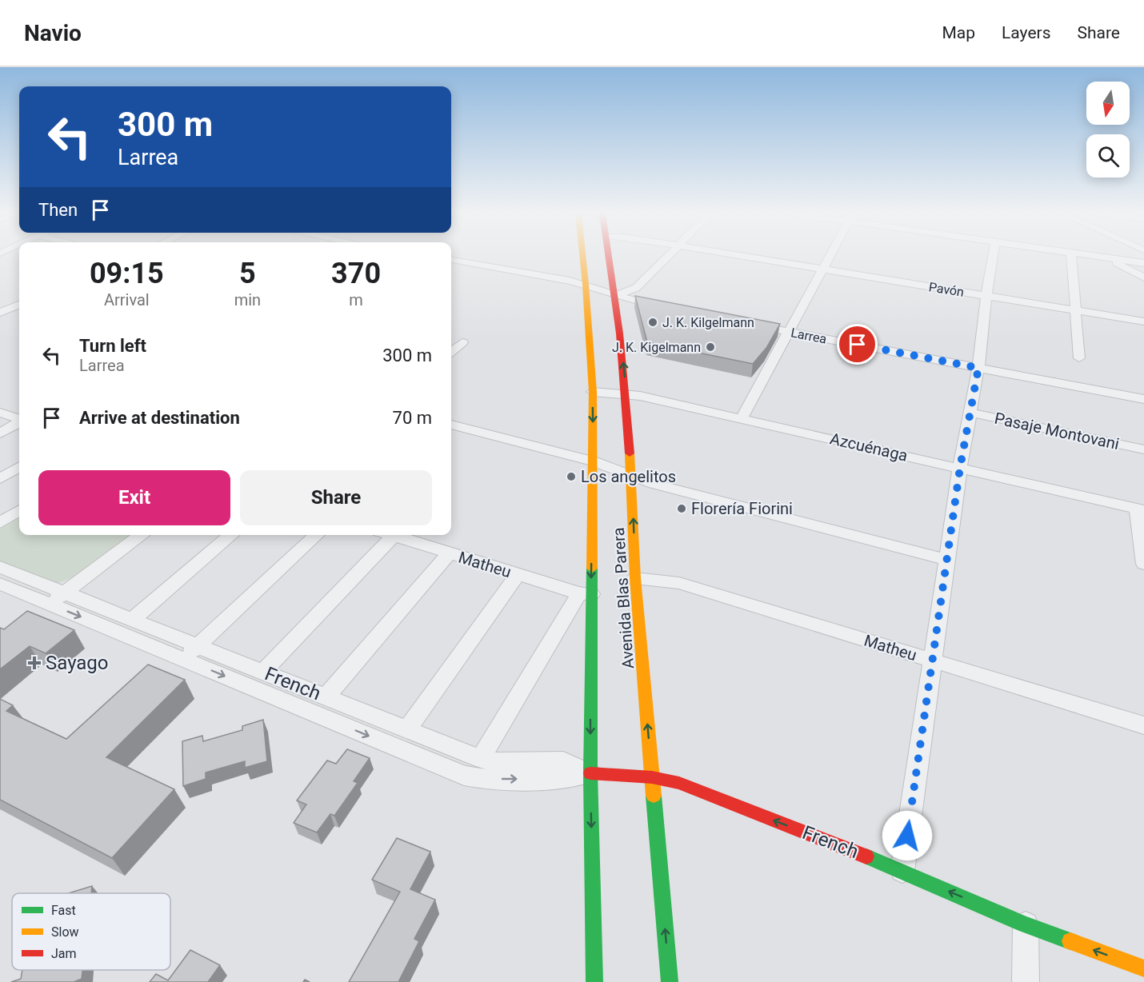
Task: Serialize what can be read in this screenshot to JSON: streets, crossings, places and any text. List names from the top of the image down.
{
  "streets": {
    "main road": ["Avenida Blas Parera", "French"],
    "street": [
      "Pavón",
      "Larrea",
      "Pasaje Montovani",
      "Azcuénaga",
      "Matheu"
    ]
  },
  "crossings": [
    ["Azcuénaga", "Avenida Blas Parera"],
    ["Matheu", "Avenida Blas Parera"],
    ["Avenida Blas Parera", "French"]
  ],
  "places": {
    "other": [
      "J. K. Kilgelmann",
      "J. K. Kigelmann",
      "Los angelitos",
      "Florería Fiorini"
    ],
    "health": ["Sayago"]
  },
  "legend": ["Fast", "Slow", "Jam"],
  "north": "bottom",
  "page": {
    "header": "Navio",
    "nav": ["Map", "Layers", "Share"],
    "turn": ["300 m", "Larrea"],
    "then": "Then",
    "eta": [
      "09:15",
      "Arrival",
      "5",
      "min",
      "370",
      "m"
    ],
    "list": [
      {
        "name": "Turn left",
        "note": "Larrea",
        "value": "300 m"
      },
      {
        "name": "Arrive at destination",
        "value": "70 m"
      }
    ],
    "buttons": ["Exit", "Share"]
  }
}
